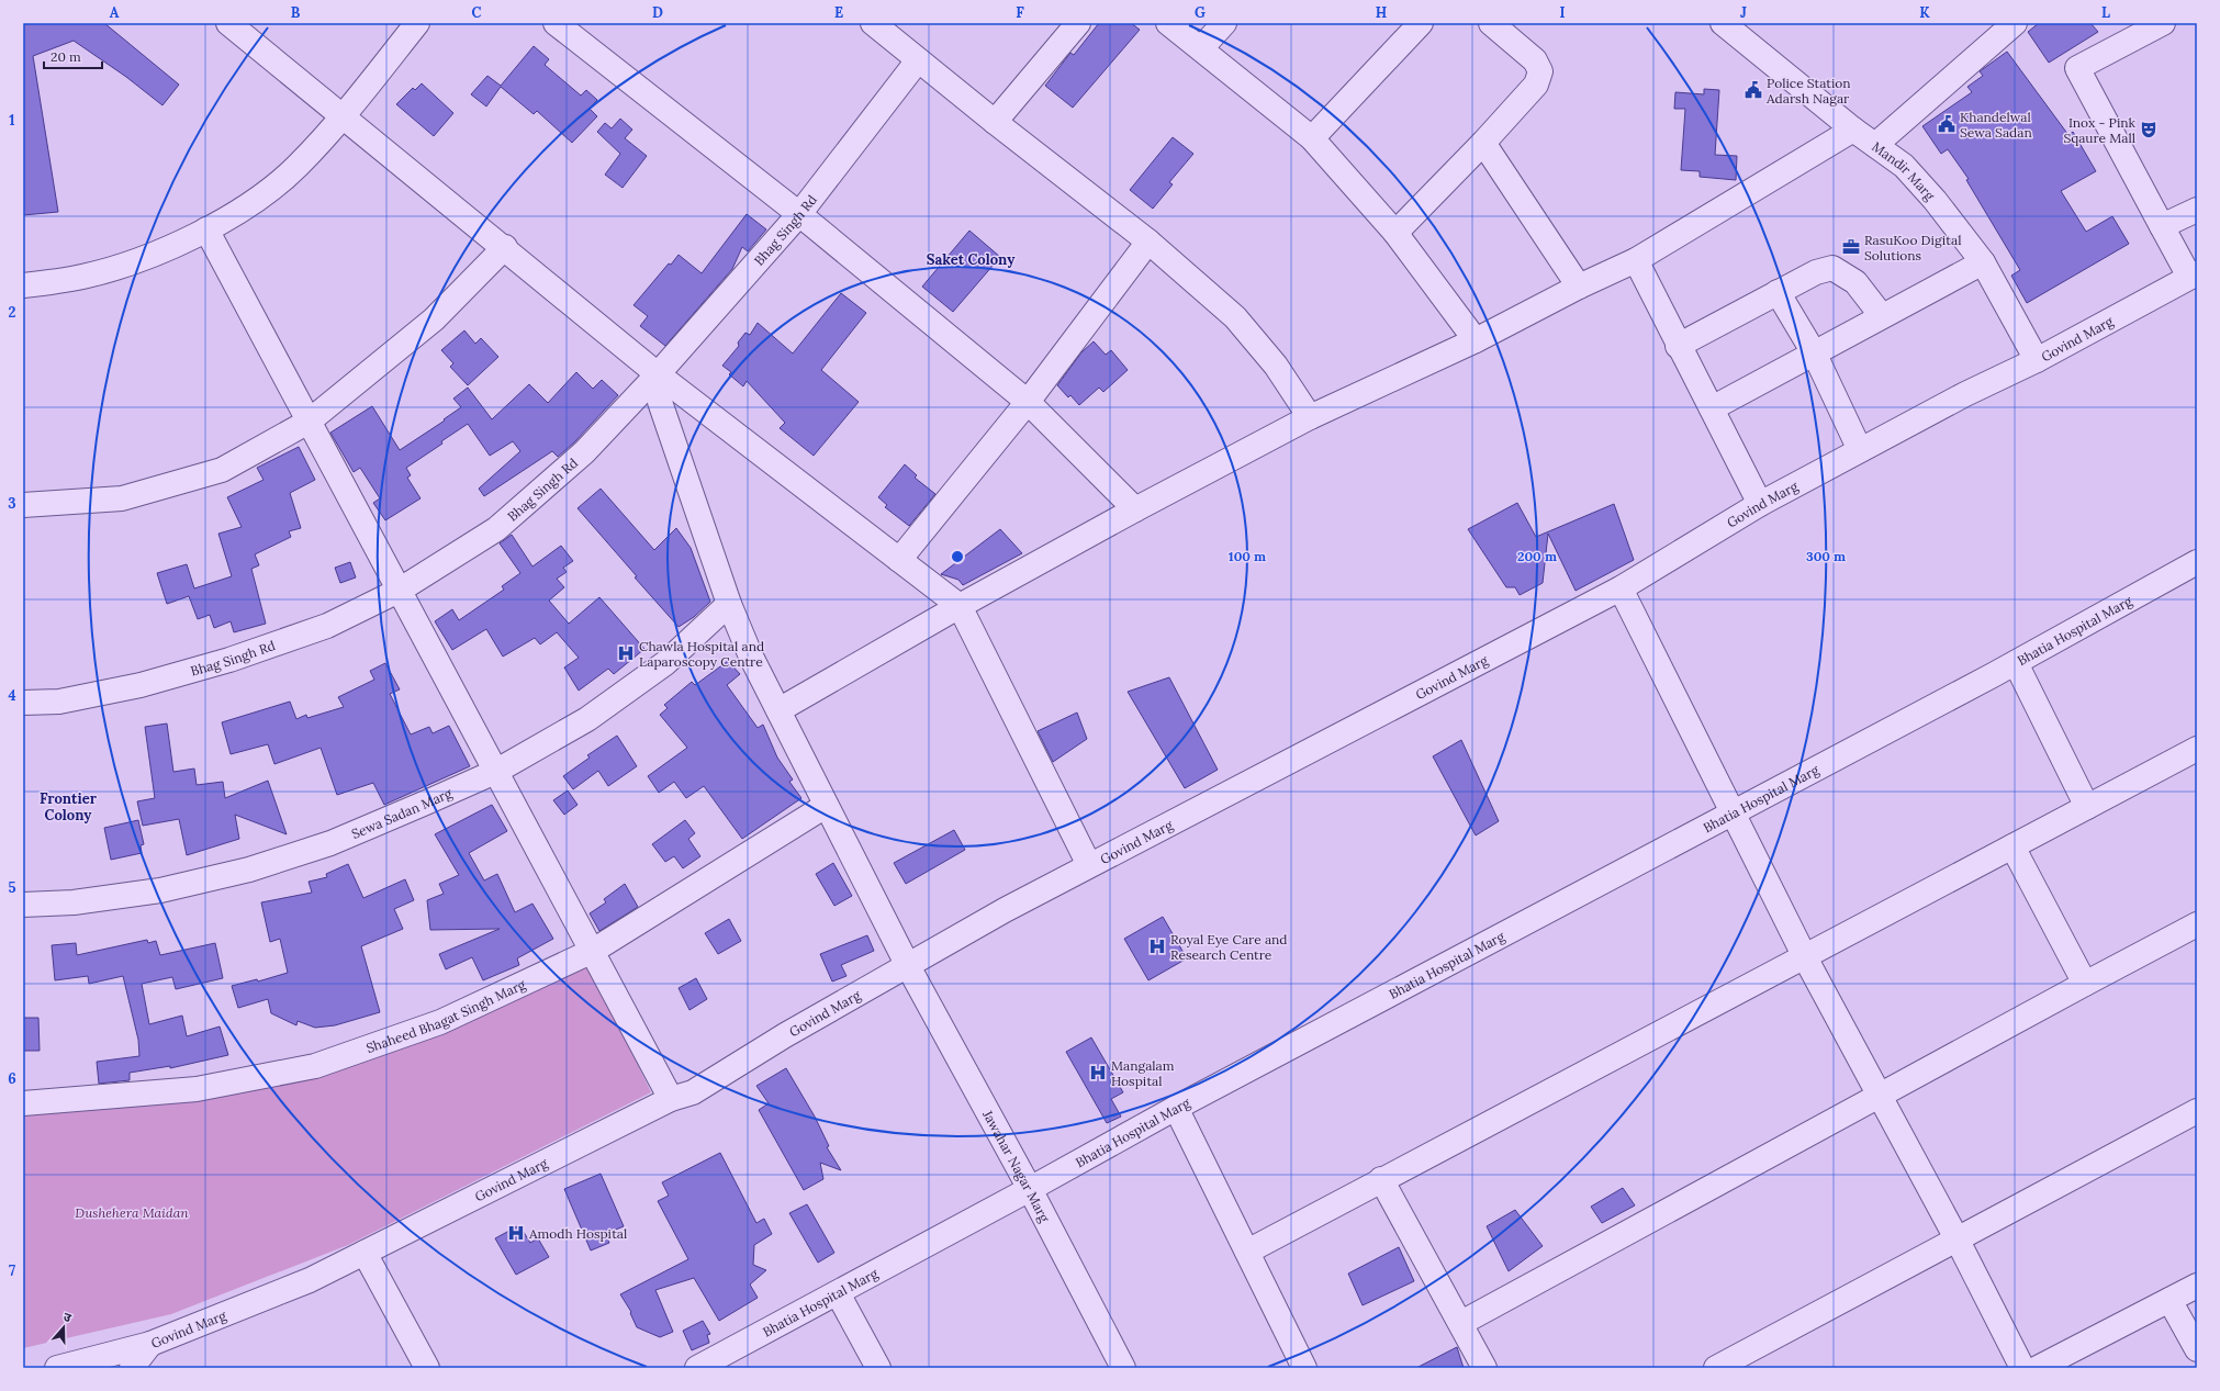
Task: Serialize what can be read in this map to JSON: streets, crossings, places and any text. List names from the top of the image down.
{
  "streets": {
    "street": [
      "Mandir Marg",
      "Bhag Singh Rd",
      "Govind Marg",
      "Bhatia Hospital Marg",
      "Sewa Sadan Marg",
      "Shaheed Bhagat Singh Marg",
      "Jawahar Nagar Marg"
    ]
  },
  "crossings": [
    ["Mandir Marg", "Govind Marg"],
    ["Bhag Singh Rd", "Jawahar Nagar Marg"],
    ["Govind Marg", "Jawahar Nagar Marg"],
    ["Bhatia Hospital Marg", "Jawahar Nagar Marg"],
    ["Sewa Sadan Marg", "Jawahar Nagar Marg"],
    ["Shaheed Bhagat Singh Marg", "Jawahar Nagar Marg"]
  ],
  "districts": ["Saket Colony", "Frontier Colony"],
  "parks": ["Dushehera Maidan"],
  "places": {
    "public building": ["Police Station Adarsh Nagar", "Khandelwal Sewa Sadan"],
    "theatre": ["Inox - Pink Sqaure Mall"],
    "office": ["RasuKoo Digital Solutions"],
    "hospital": [
      "Chawla Hospital and Laparoscopy Centre",
      "Royal Eye Care and Research Centre",
      "Mangalam Hospital",
      "Amodh Hospital"
    ]
  },
  "scale_bar": "20 m",
  "north": "top",
  "grid": {
    "columns": [
      "A",
      "B",
      "C",
      "D",
      "E",
      "F",
      "G",
      "H",
      "I",
      "J",
      "K",
      "L"
    ],
    "rows": [
      "1",
      "2",
      "3",
      "4",
      "5",
      "6",
      "7"
    ]
  },
  "rings": ["100 m", "200 m", "300 m"]
}
